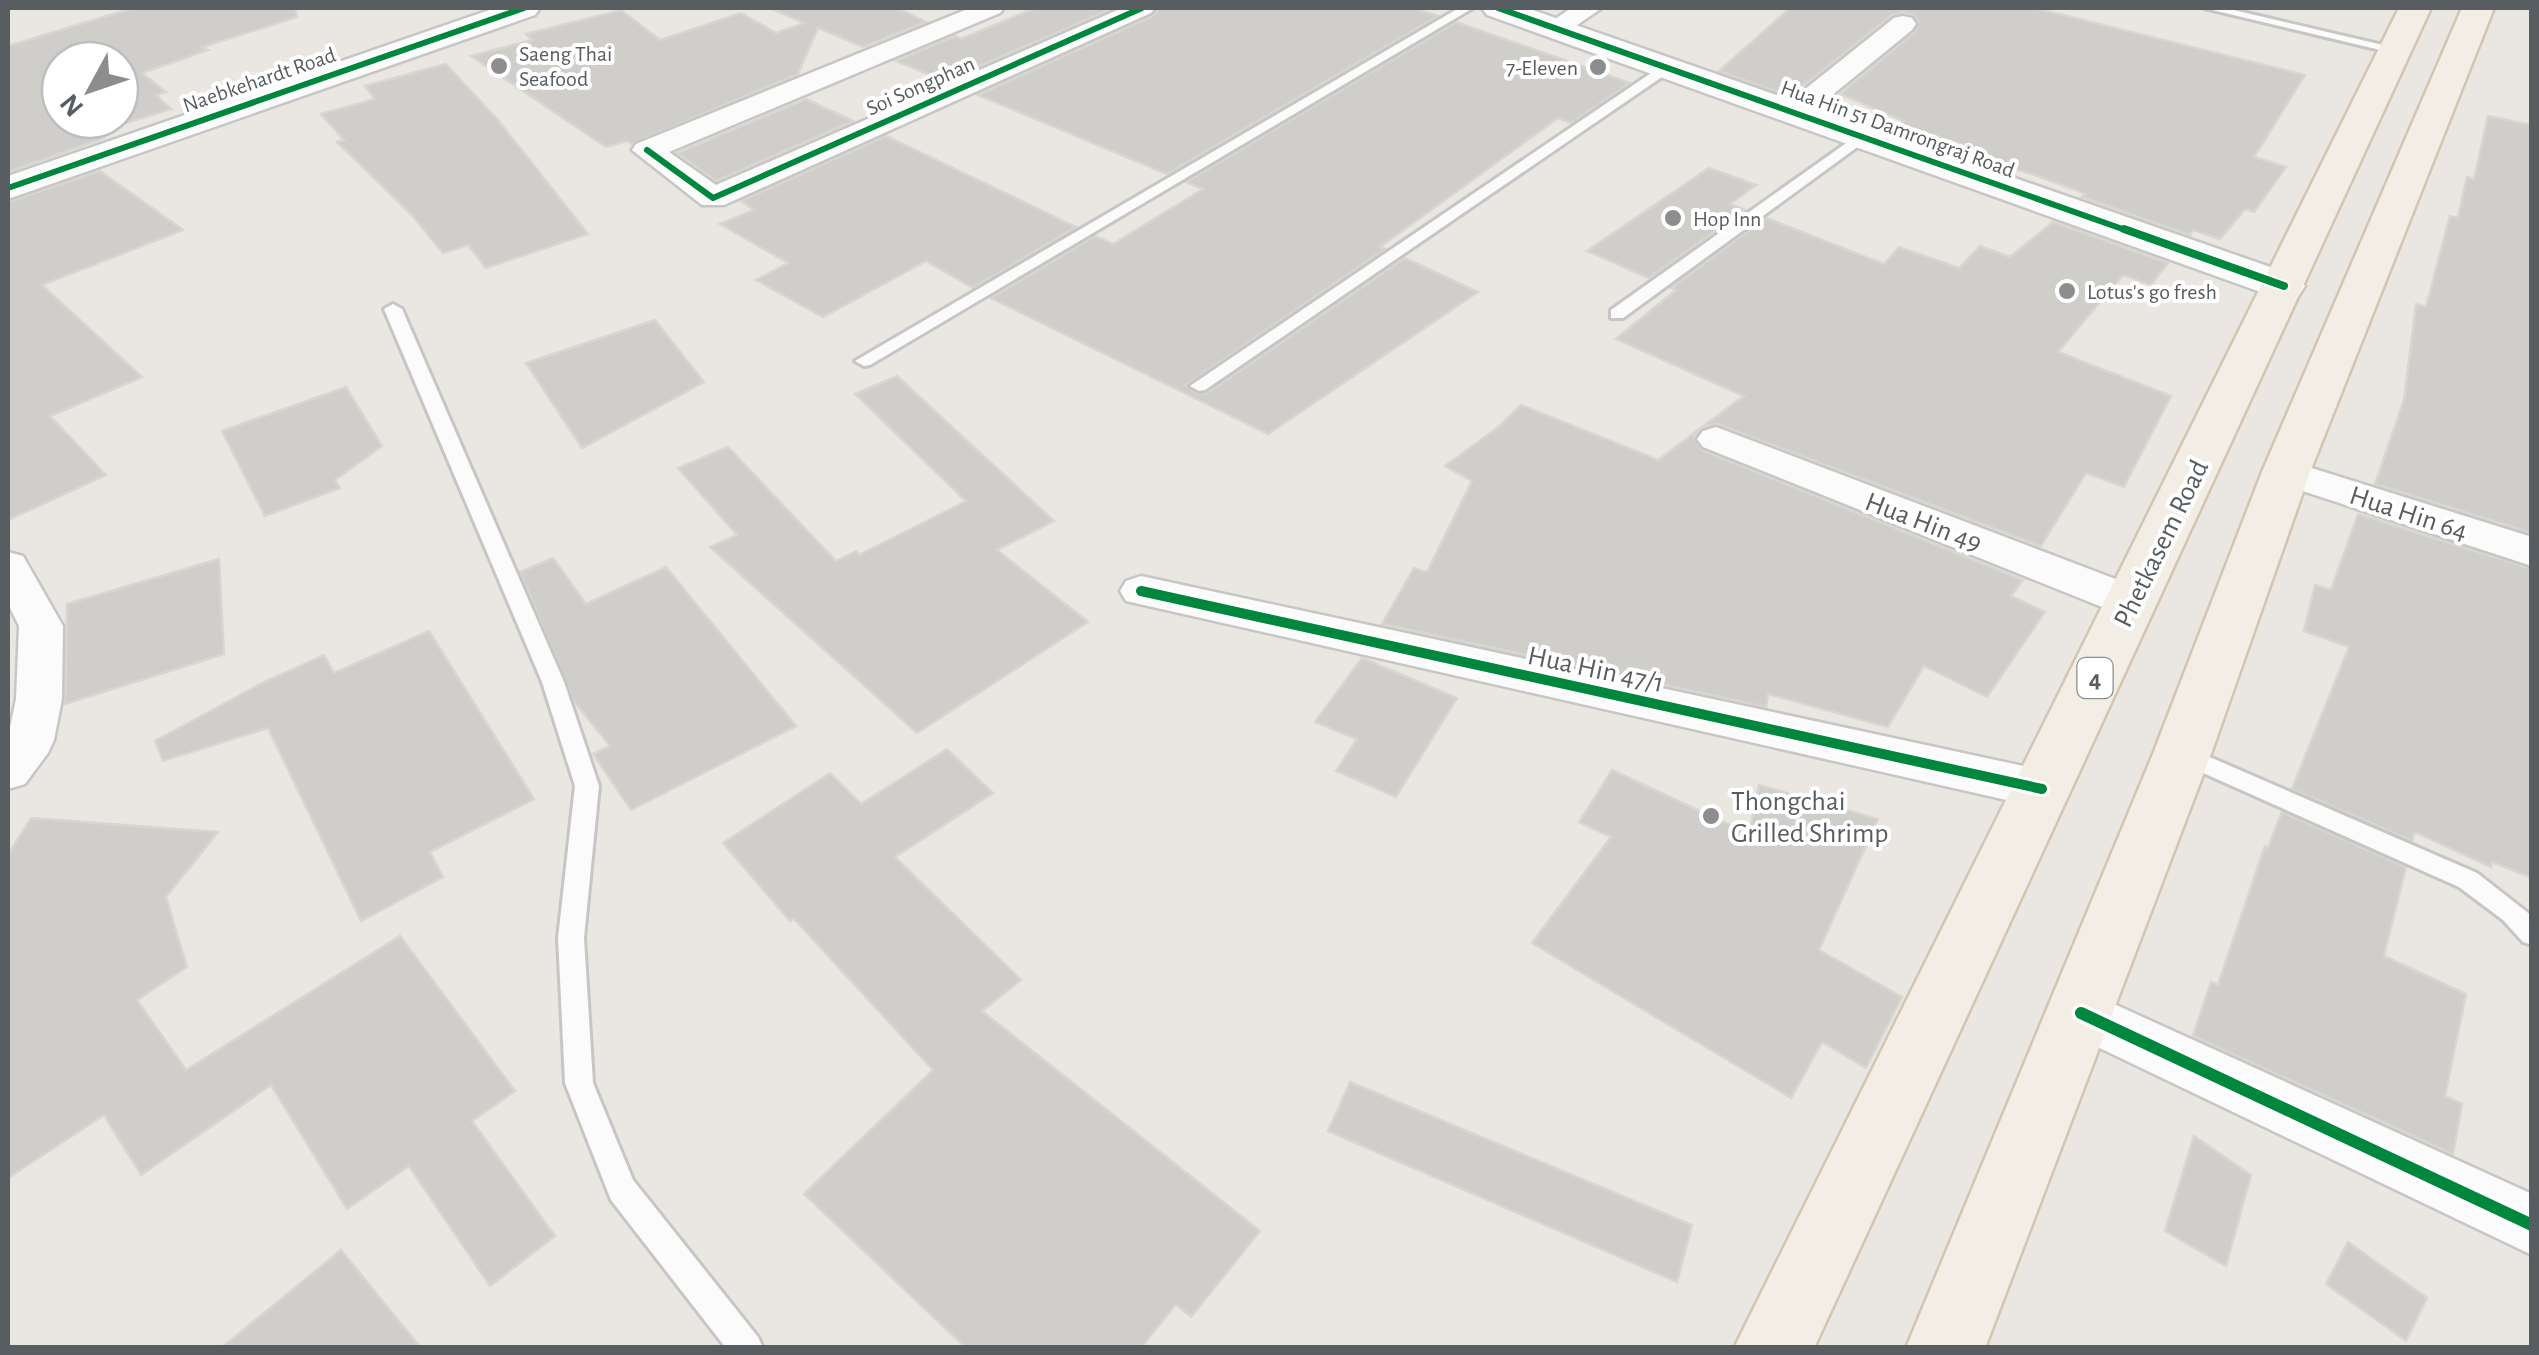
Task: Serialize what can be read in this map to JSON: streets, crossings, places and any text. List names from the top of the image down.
{
  "streets": {
    "main road": ["Phetkasem Road", "4"],
    "street": [
      "Naebkehardt Road",
      "Soi Songphan",
      "Hua Hin 51 Damrongraj Road",
      "Hua Hin 64",
      "Hua Hin 49",
      "Hua Hin 47/1"
    ]
  },
  "crossings": [
    ["Hua Hin 51 Damrongraj Road", "Phetkasem Road"],
    ["Hua Hin 49", "Phetkasem Road"],
    ["Phetkasem Road", "Hua Hin 47/1"]
  ],
  "places": [
    "Saeng Thai Seafood",
    "7-Eleven",
    "Hop Inn",
    "Lotus's go fresh",
    "Thongchai Grilled Shrimp"
  ],
  "north": "bottom left"
}
